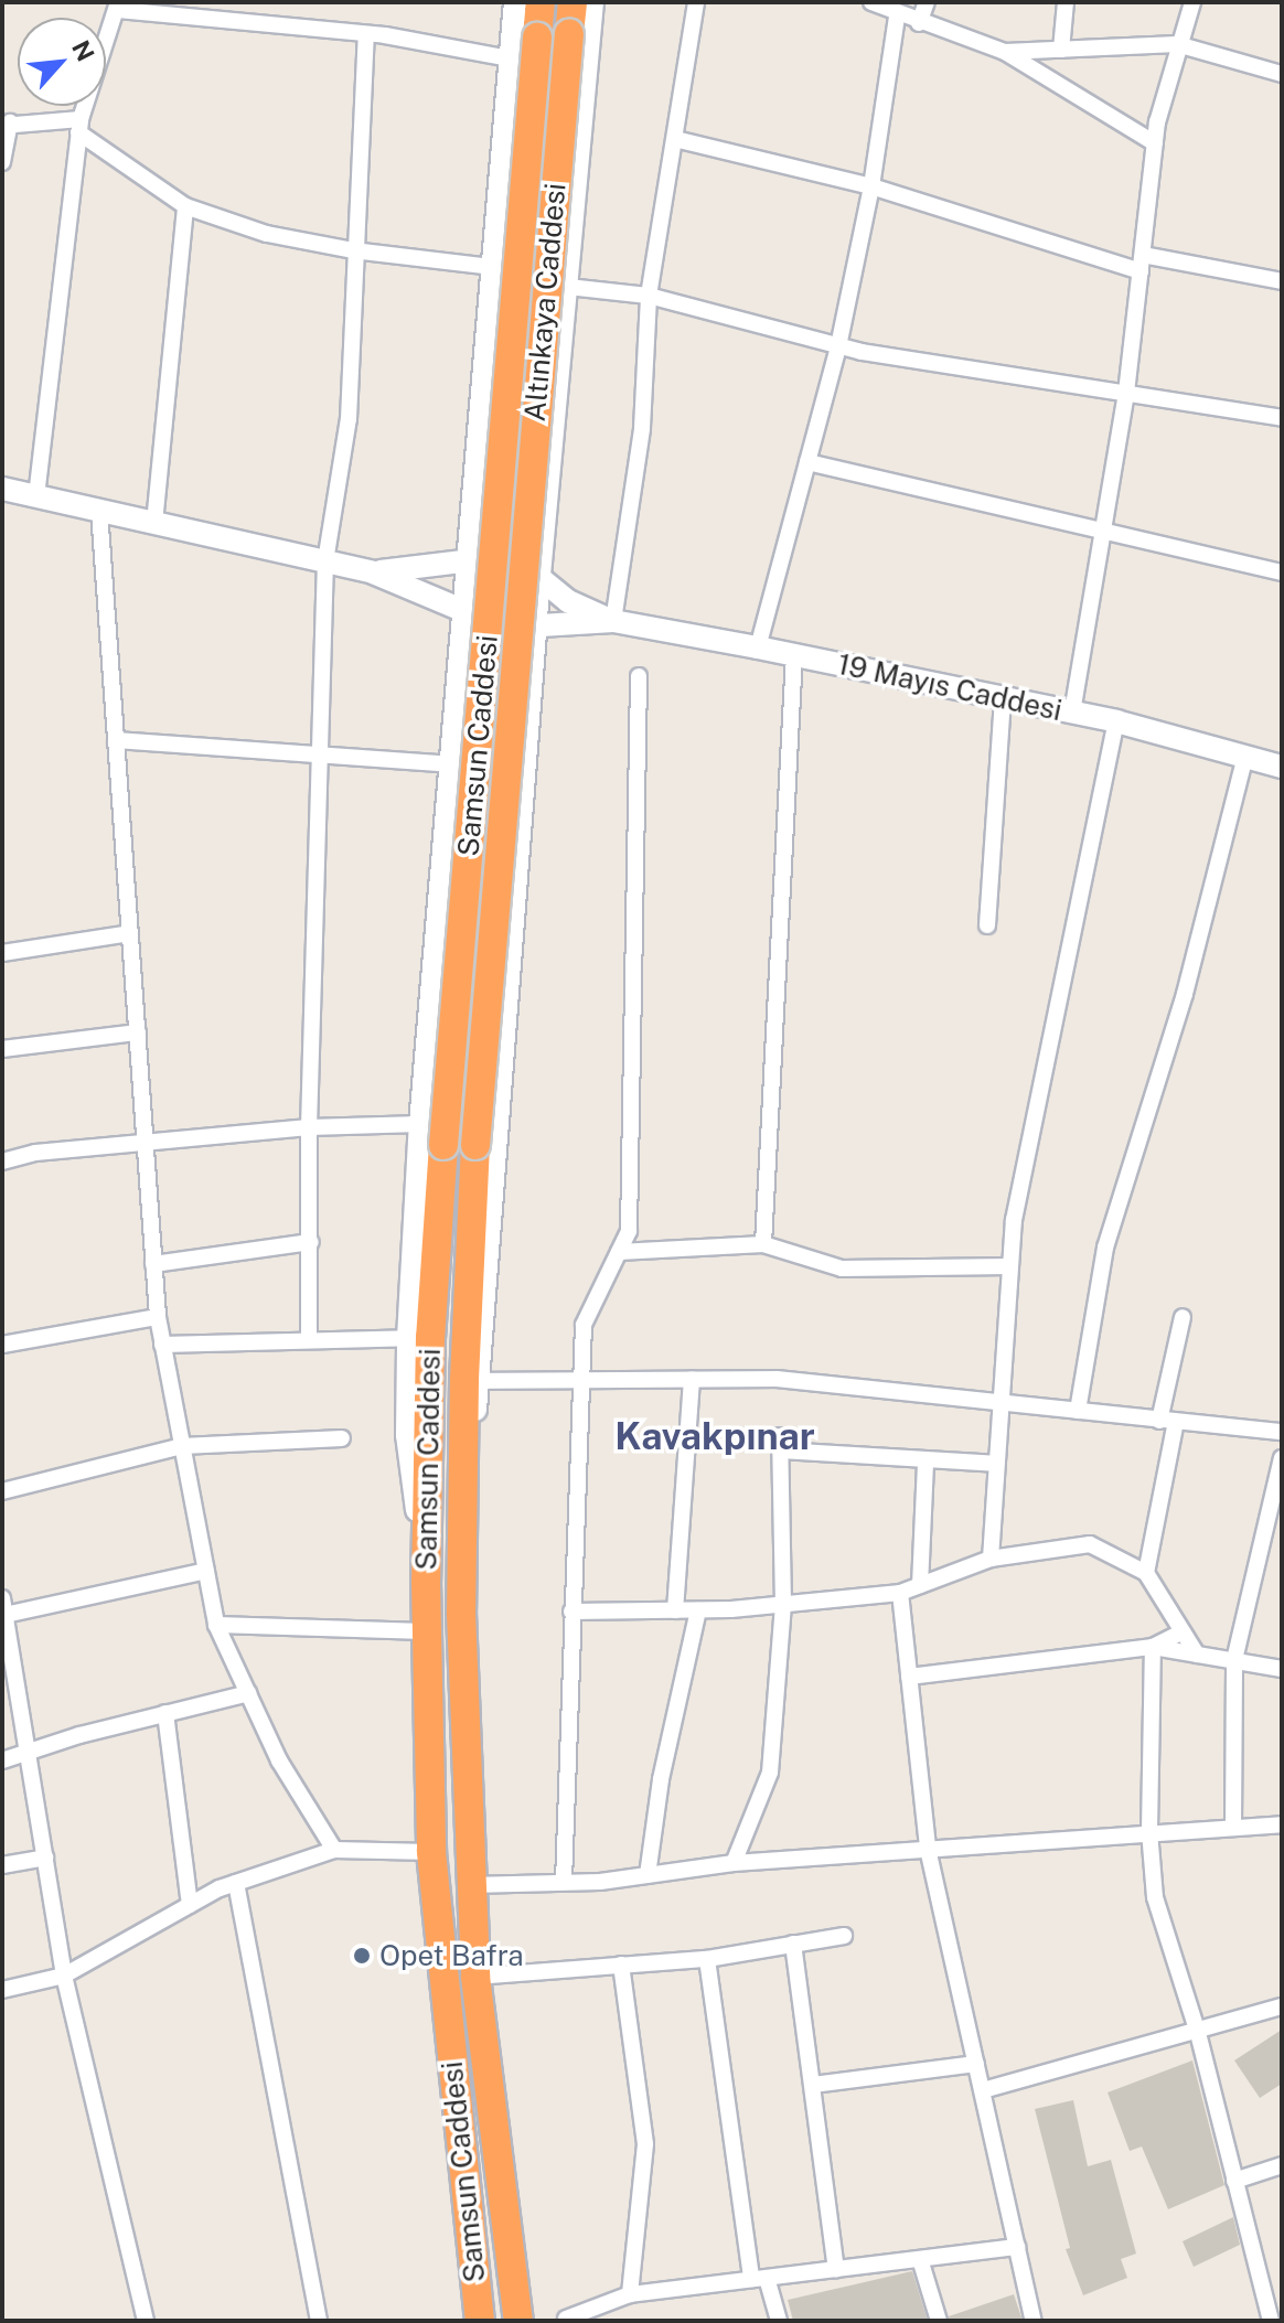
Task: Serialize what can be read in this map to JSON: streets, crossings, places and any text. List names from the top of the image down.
{
  "streets": {
    "highway": ["Altınkaya Caddesi", "Samsun Caddesi"],
    "street": ["19 Mayıs Caddesi"]
  },
  "crossings": [
    ["Altınkaya Caddesi", "Samsun Caddesi"]
  ],
  "districts": ["Kavakpınar"],
  "places": ["Opet Bafra"],
  "north": "top right"
}
